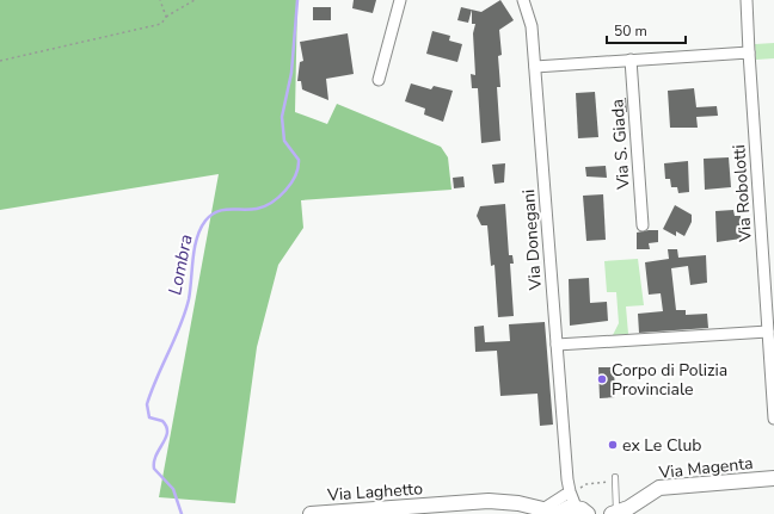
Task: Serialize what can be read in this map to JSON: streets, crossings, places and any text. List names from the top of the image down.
{
  "streets": {
    "street": [
      "Via S. Giada",
      "Via Robolotti",
      "Via Donegani",
      "Via Magenta",
      "Via Laghetto"
    ]
  },
  "crossings": [
    ["Via Donegani", "Via Laghetto"]
  ],
  "water": ["Lombra"],
  "places": ["Corpo di Polizia Provinciale", "ex Le Club"],
  "scale_bar": "50 m"
}
